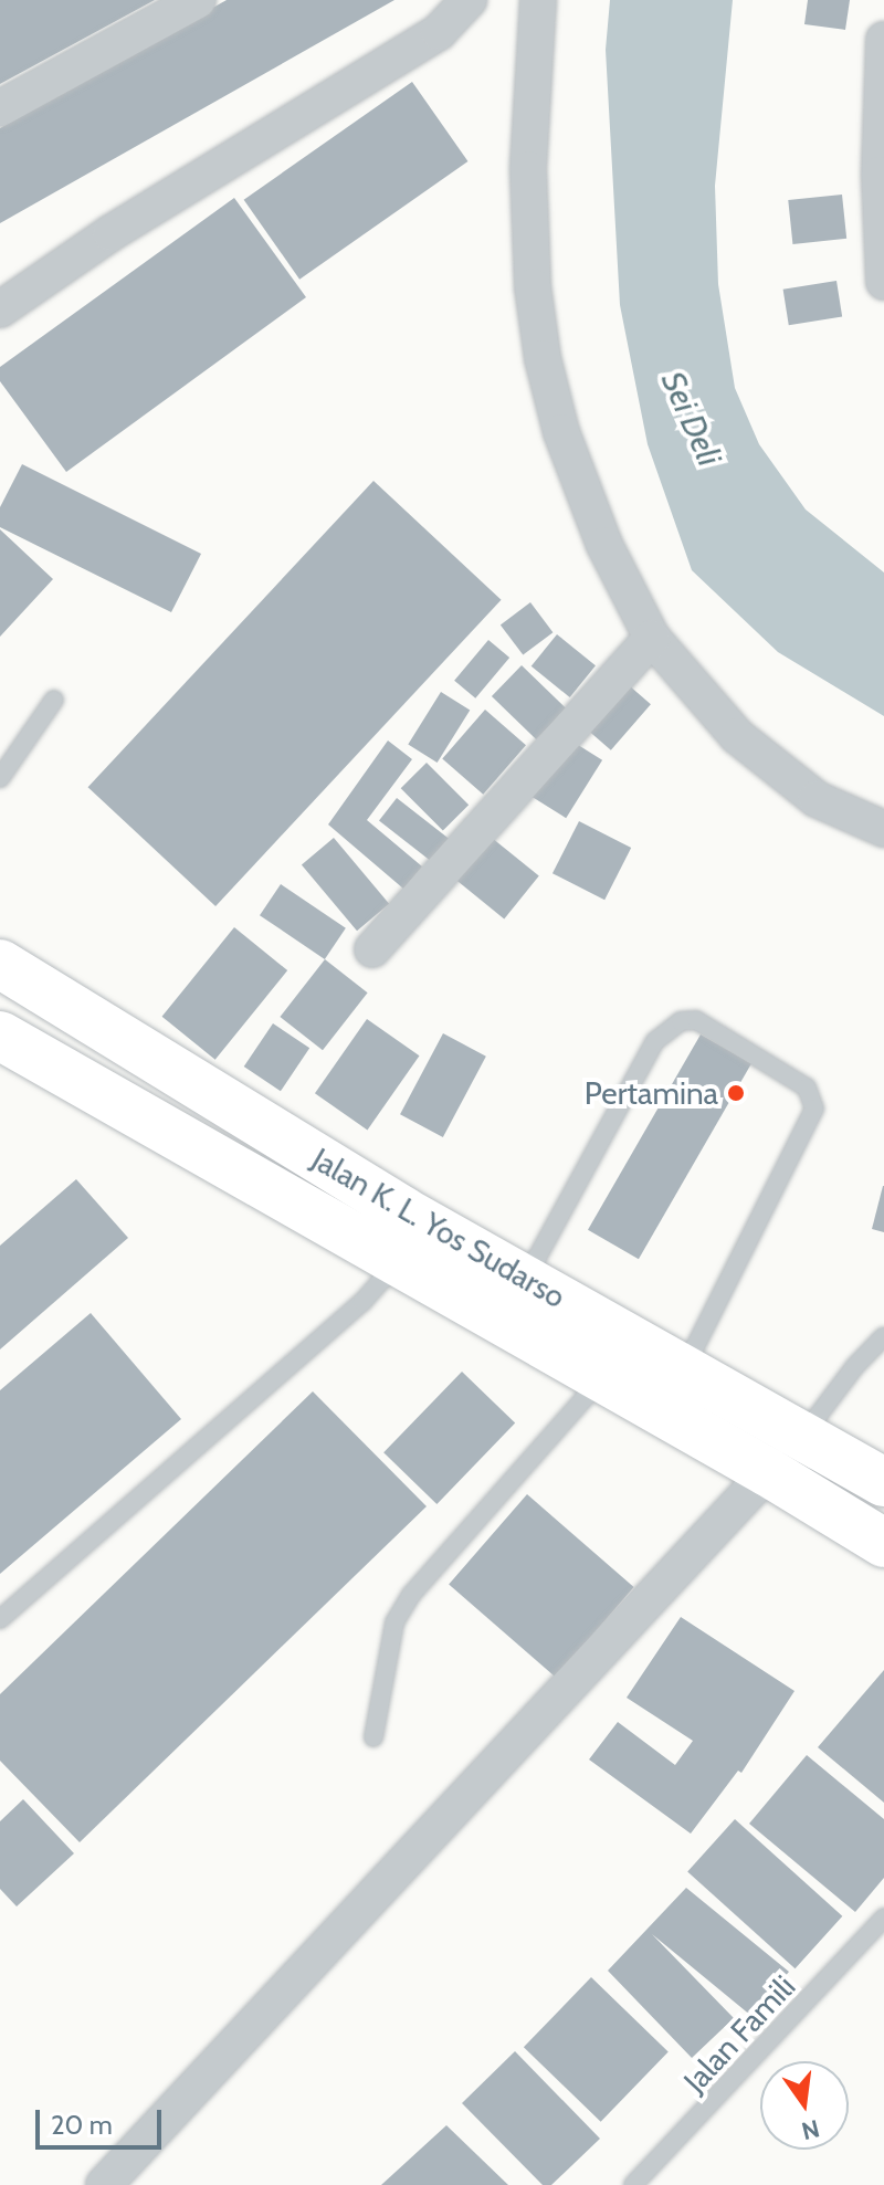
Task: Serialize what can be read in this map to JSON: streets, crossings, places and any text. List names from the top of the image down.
{
  "streets": {
    "highway": ["Jalan K. L. Yos Sudarso"],
    "lane": ["Jalan Famili"]
  },
  "water": ["Sei Deli"],
  "places": ["Pertamina"],
  "scale_bar": "20 m",
  "north": "bottom"
}
